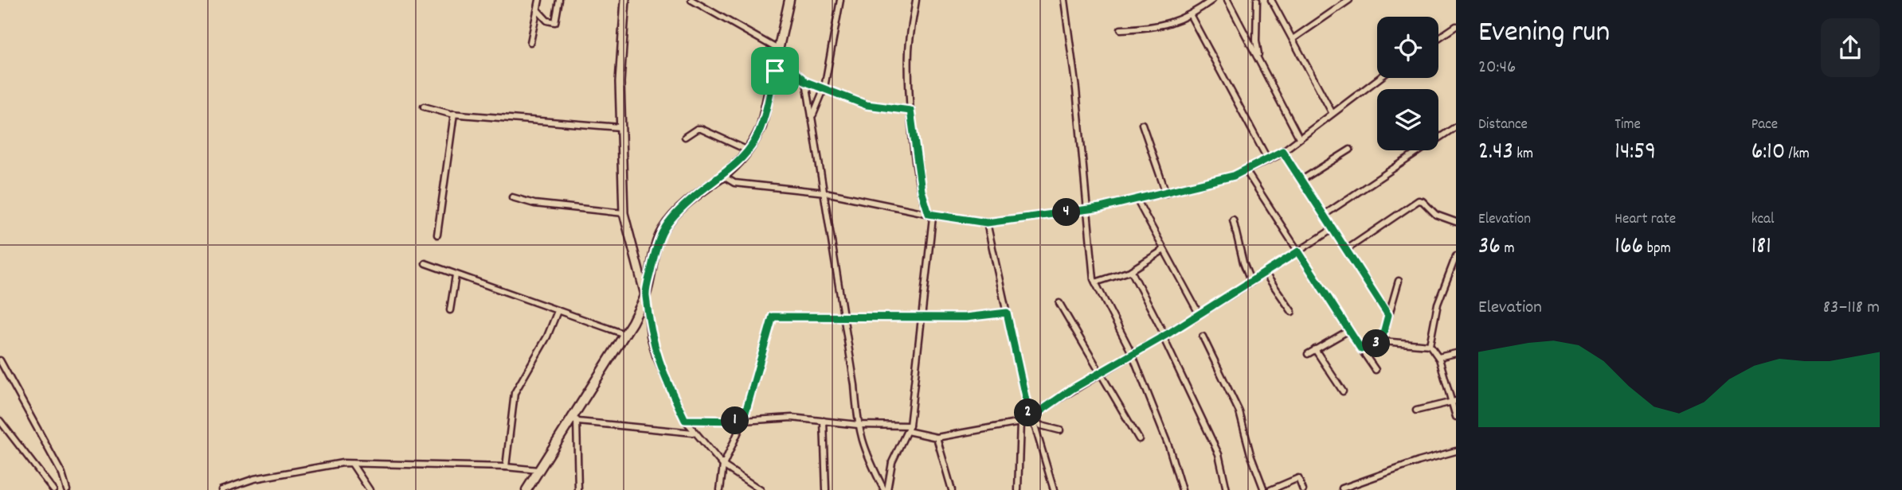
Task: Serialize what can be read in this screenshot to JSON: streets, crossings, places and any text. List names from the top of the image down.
{
  "page": {
    "heading": ["Evening run", "20:46"],
    "stats": [
      ["Distance", "2.43 km"],
      ["Time", "14:59"],
      ["Pace", "6:10 /km"],
      ["Elevation", "36 m"],
      ["Heart rate", "166 bpm"],
      ["kcal", "181"]
    ],
    "pins": [
      "4",
      "3",
      "2",
      "1"
    ],
    "chart": ["Elevation", "83–118 m"]
  }
}
